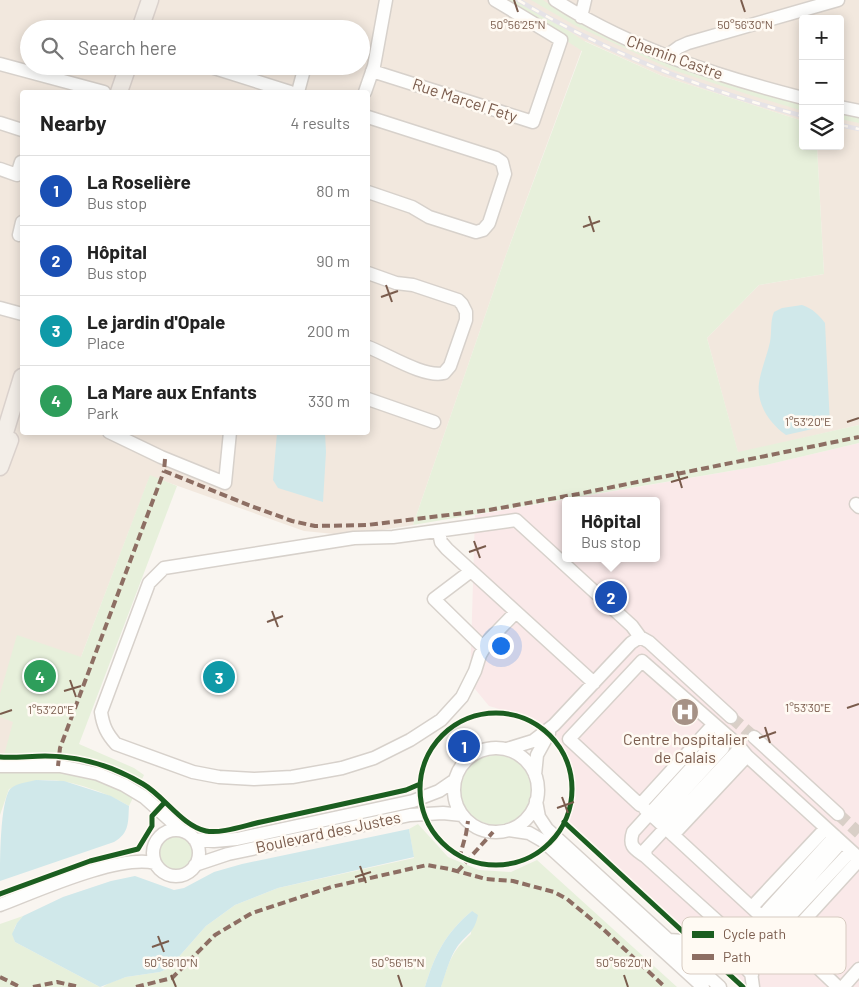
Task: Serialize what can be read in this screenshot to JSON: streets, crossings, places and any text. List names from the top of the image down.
{
  "streets": {
    "street": ["Chemin Castre", "Rue Marcel Fety", "Boulevard des Justes"]
  },
  "places": {
    "hospital": ["Centre hospitalier de Calais"]
  },
  "legend": ["Cycle path", "Path"],
  "page": {
    "map_buttons": ["+", "−"],
    "search": "Search here",
    "heading": ["Nearby", "4 results"],
    "list": [
      {
        "mark": "1",
        "name": "La Roselière",
        "note": "Bus stop",
        "value": "80 m"
      },
      {
        "mark": "2",
        "name": "Hôpital",
        "note": "Bus stop",
        "value": "90 m"
      },
      {
        "mark": "3",
        "name": "Le jardin d'Opale",
        "note": "Place",
        "value": "200 m"
      },
      {
        "mark": "4",
        "name": "La Mare aux Enfants",
        "note": "Park",
        "value": "330 m"
      }
    ],
    "popup": ["Hôpital", "Bus stop"],
    "pins": [
      "2",
      "4",
      "3",
      "1"
    ]
  },
  "coordinates": [
    "50°56'25\"N",
    "50°56'30\"N",
    "1°53'20\"E",
    "1°53'30\"E",
    "50°56'10\"N",
    "50°56'15\"N",
    "50°56'20\"N"
  ]
}
